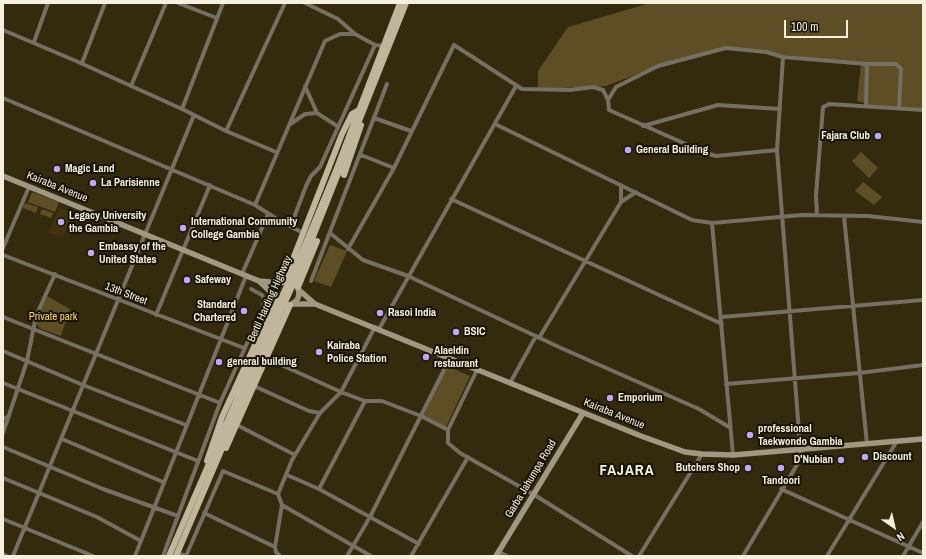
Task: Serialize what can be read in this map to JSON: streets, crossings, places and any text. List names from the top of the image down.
{
  "streets": {
    "main road": ["Bertil Harding Highway"],
    "street": ["Kairaba Avenue", "13th Street", "Garba Jahumpa Road"]
  },
  "crossings": [
    ["Kairaba Avenue", "Garba Jahumpa Road"]
  ],
  "districts": ["FAJARA"],
  "parks": ["Private park"],
  "places": [
    "Fajara Club",
    "General Building",
    "Magic Land",
    "La Parisienne",
    "Legacy University the Gambia",
    "International Community College Gambia",
    "Embassy of the United States",
    "Safeway",
    "Standard Chartered",
    "Rasoi India",
    "BSIC",
    "Kairaba Police Station",
    "Alaeldin restaurant",
    "general building",
    "Emporium",
    "professional Taekwondo Gambia",
    "Discount",
    "D'Nubian",
    "Butchers Shop",
    "Tandoori"
  ],
  "scale_bar": "100 m",
  "north": "bottom right"
}
